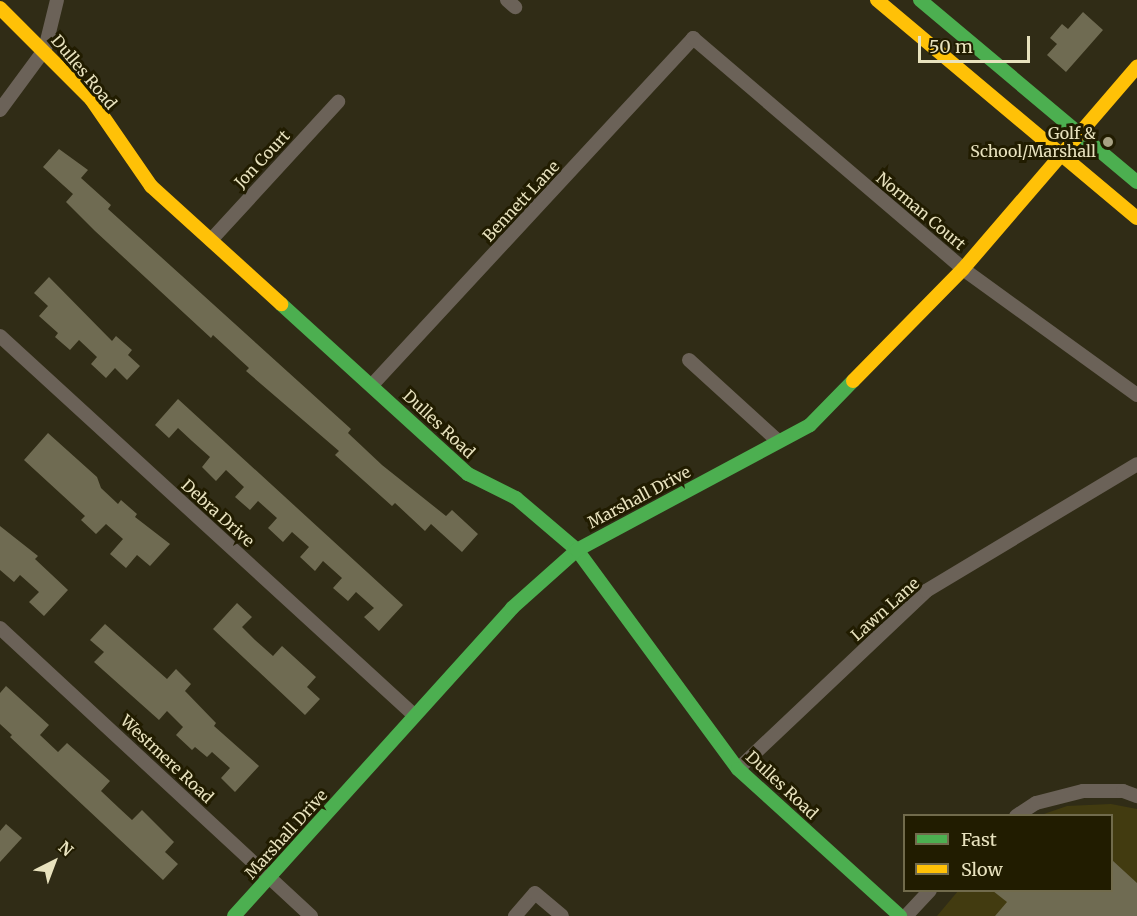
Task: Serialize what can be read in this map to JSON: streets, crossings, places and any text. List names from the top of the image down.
{
  "streets": {
    "street": [
      "Dulles Road",
      "Jon Court",
      "Bennett Lane",
      "Norman Court",
      "Marshall Drive",
      "Debra Drive",
      "Lawn Lane",
      "Westmere Road"
    ]
  },
  "crossings": [
    ["Dulles Road", "Jon Court"],
    ["Dulles Road", "Bennett Lane"],
    ["Dulles Road", "Marshall Drive"],
    ["Dulles Road", "Lawn Lane"],
    ["Bennett Lane", "Norman Court"],
    ["Norman Court", "Marshall Drive"],
    ["Marshall Drive", "Debra Drive"],
    ["Marshall Drive", "Westmere Road"]
  ],
  "places": ["Golf & School/Marshall"],
  "legend": ["Fast", "Slow"],
  "scale_bar": "50 m",
  "north": "top right"
}
